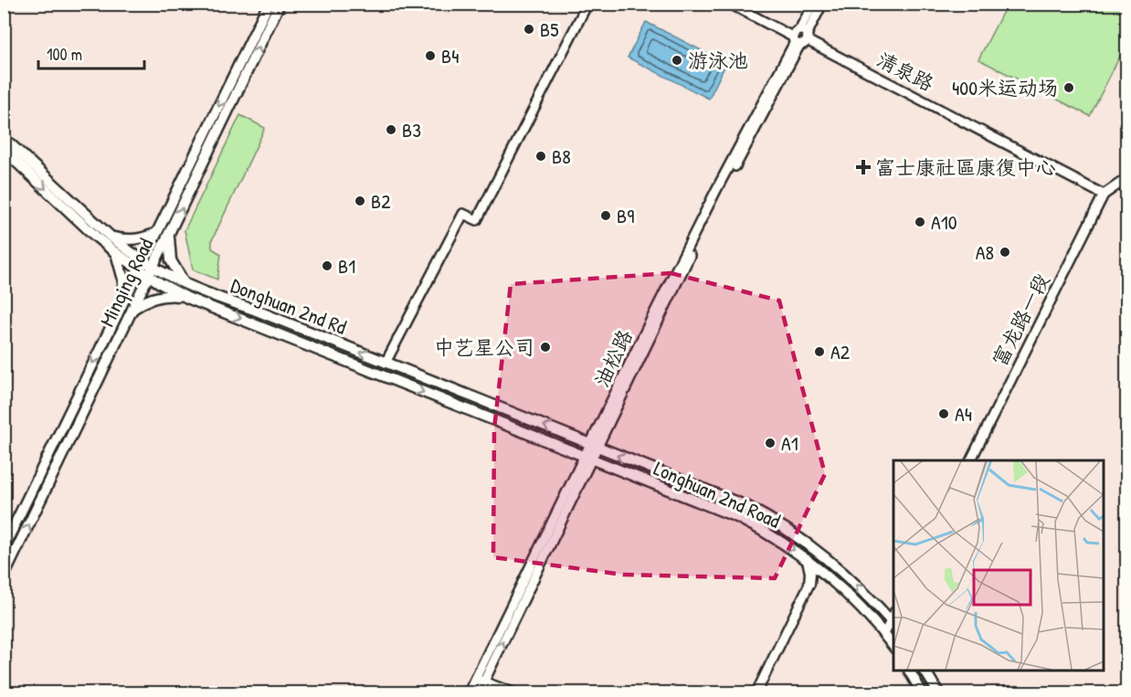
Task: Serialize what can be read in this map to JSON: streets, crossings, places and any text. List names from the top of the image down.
{
  "streets": {
    "main road": ["Minqing Road", "Donghuan 2nd Rd", "Longhuan 2nd Road"],
    "street": ["清泉路", "富龙路一段", "油松路"]
  },
  "crossings": [
    ["清泉路", "富龙路一段"],
    ["清泉路", "油松路"],
    ["Minqing Road", "Donghuan 2nd Rd"],
    ["Donghuan 2nd Rd", "油松路"],
    ["Donghuan 2nd Rd", "Longhuan 2nd Road"],
    ["油松路", "Longhuan 2nd Road"]
  ],
  "places": {
    "other": [
      "B5",
      "B4",
      "游泳池",
      "400米运动场",
      "B3",
      "B8",
      "B2",
      "B9",
      "A10",
      "A8",
      "B1",
      "中艺星公司",
      "A2",
      "A4",
      "A1"
    ],
    "health": ["富士康社區康復中心"]
  },
  "scale_bar": "100 m"
}
